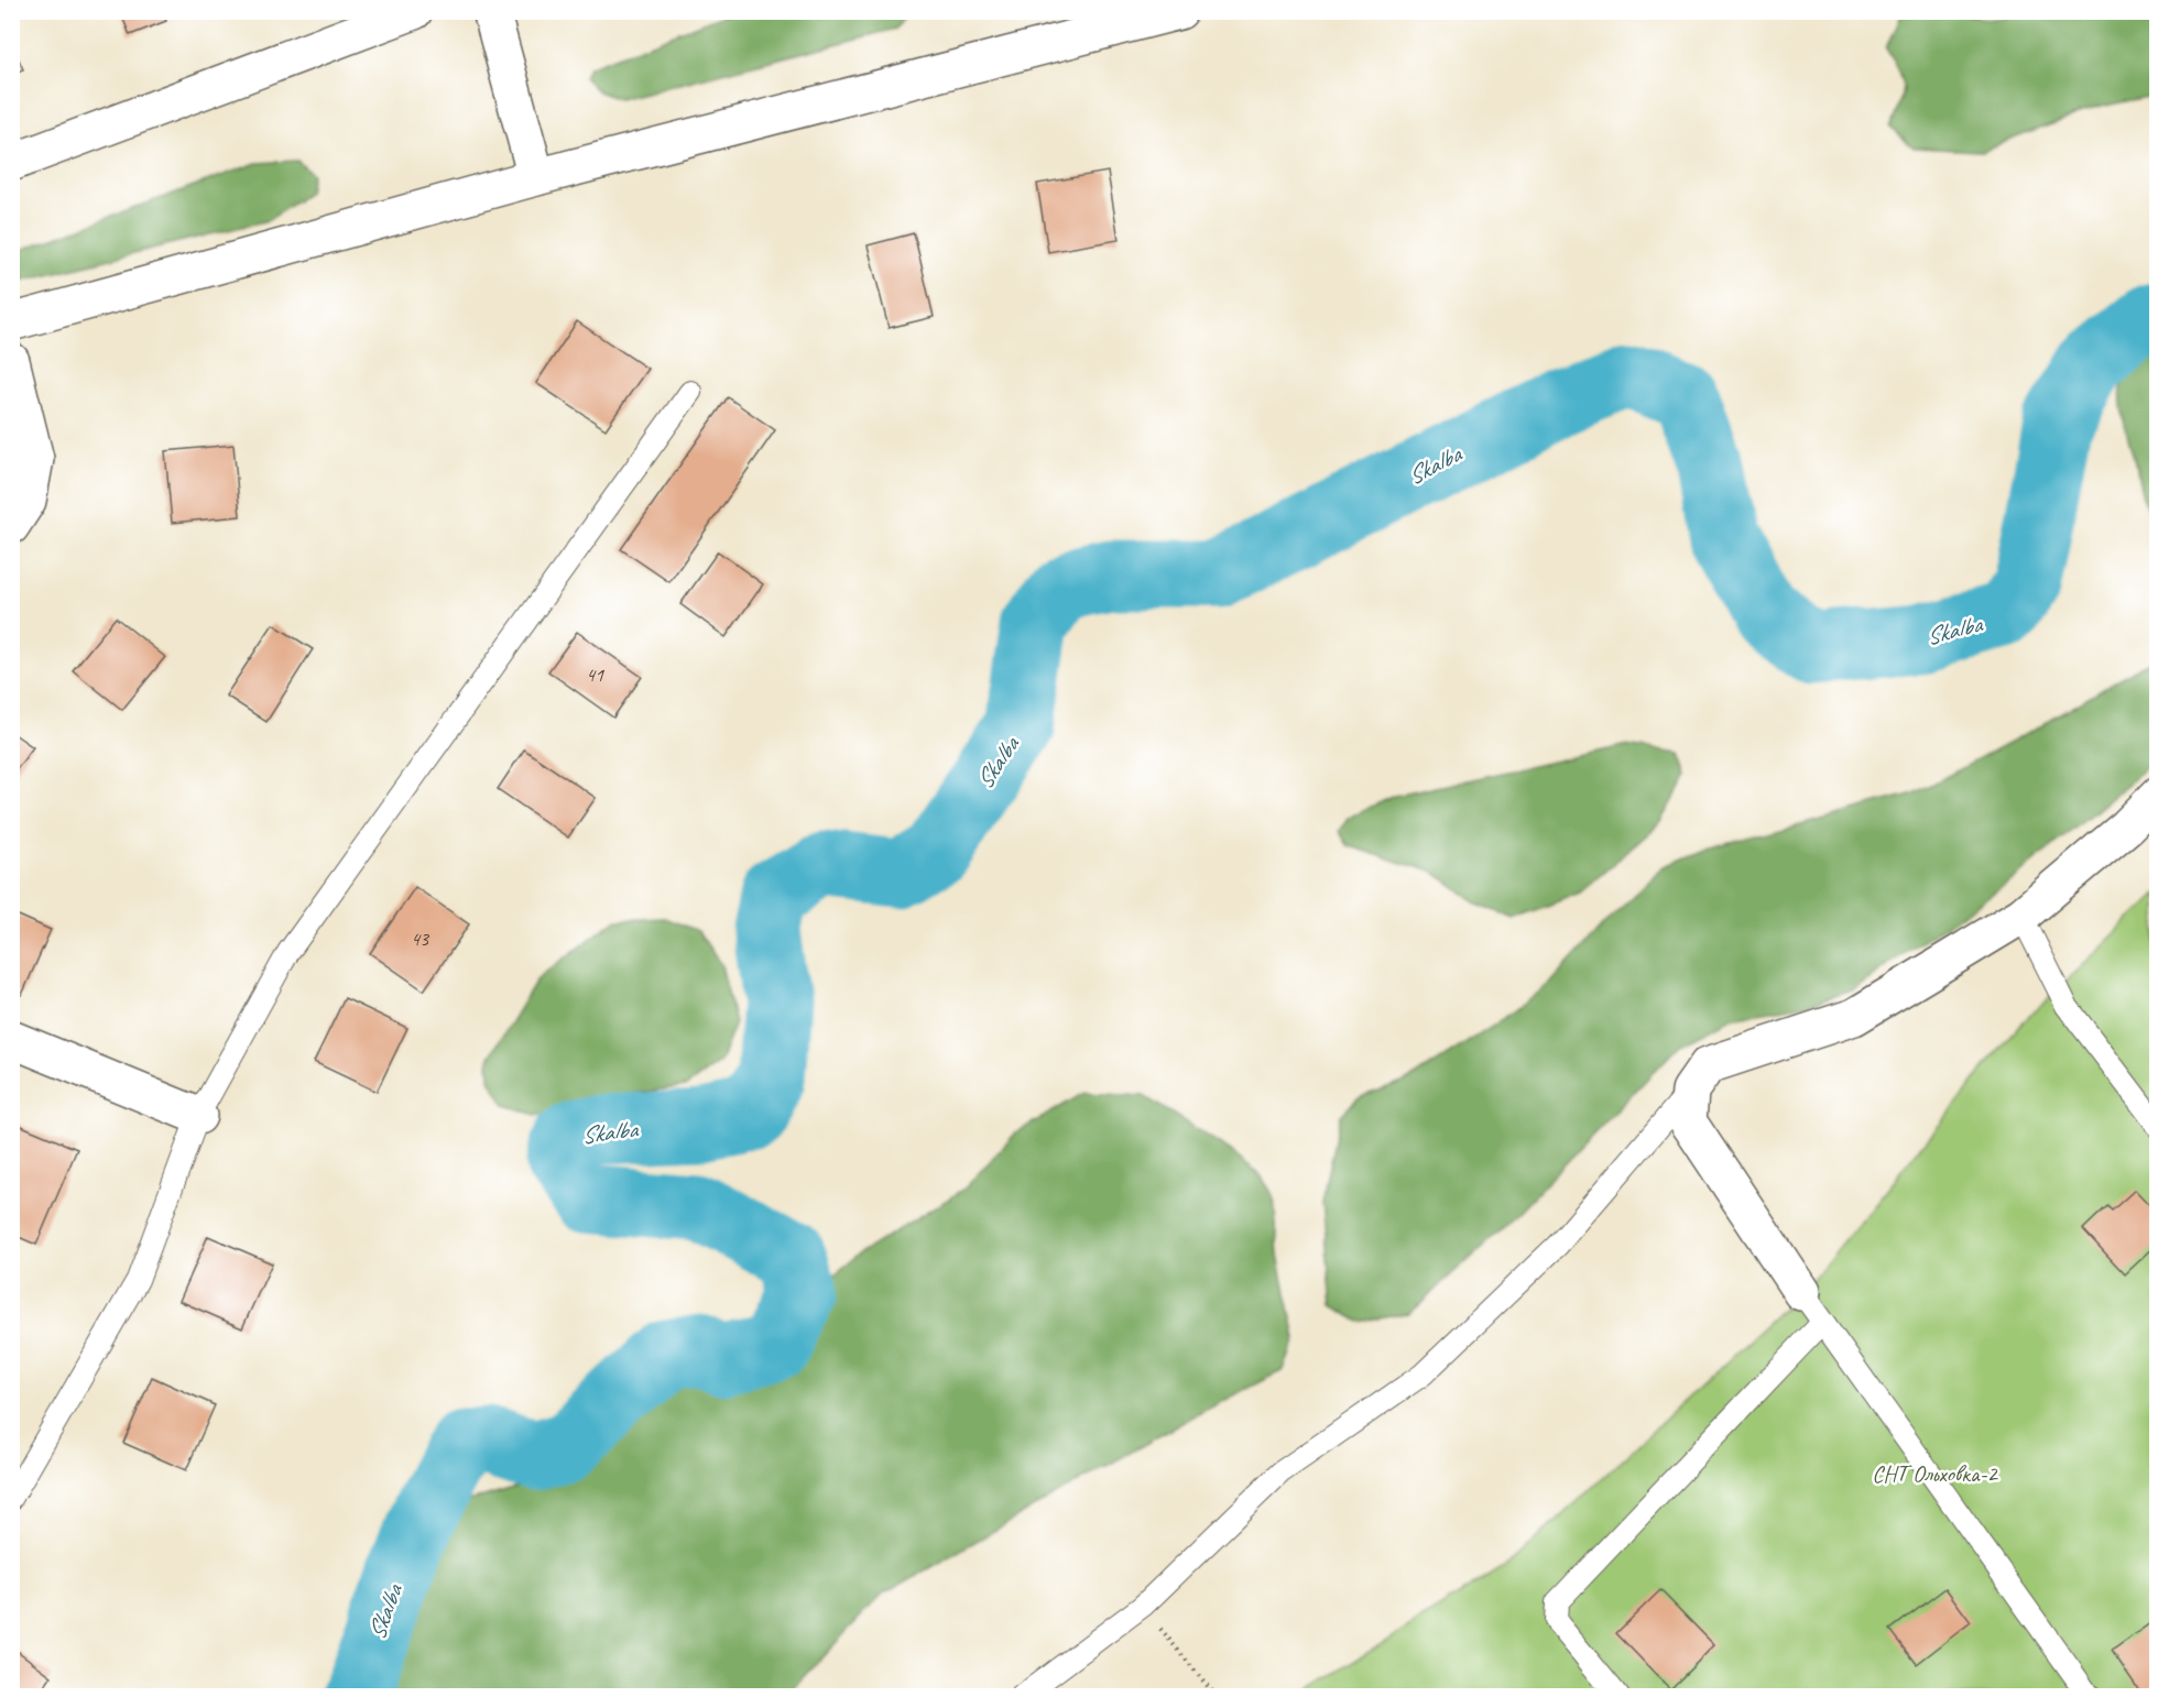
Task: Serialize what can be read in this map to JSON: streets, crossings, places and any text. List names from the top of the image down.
{
  "water": ["Skalba"],
  "parks": ["СНТ Ольховка-2"],
  "house_numbers": ["41", "43"]
}
